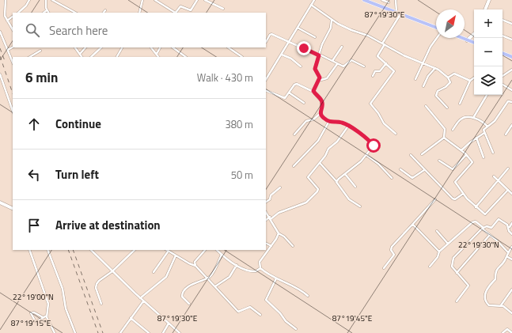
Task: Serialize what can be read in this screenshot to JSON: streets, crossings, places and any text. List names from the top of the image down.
{
  "north": "top right",
  "page": {
    "map_buttons": ["+", "−"],
    "search": "Search here",
    "heading": ["6 min", "Walk · 430 m"],
    "list": [
      ["Continue", "380 m"],
      ["Turn left", "50 m"],
      "Arrive at destination"
    ]
  },
  "coordinates": [
    "87°19'30\"E",
    "22°19'30\"N",
    "22°19'00\"N",
    "87°19'45\"E",
    "87°19'15\"E"
  ]
}
